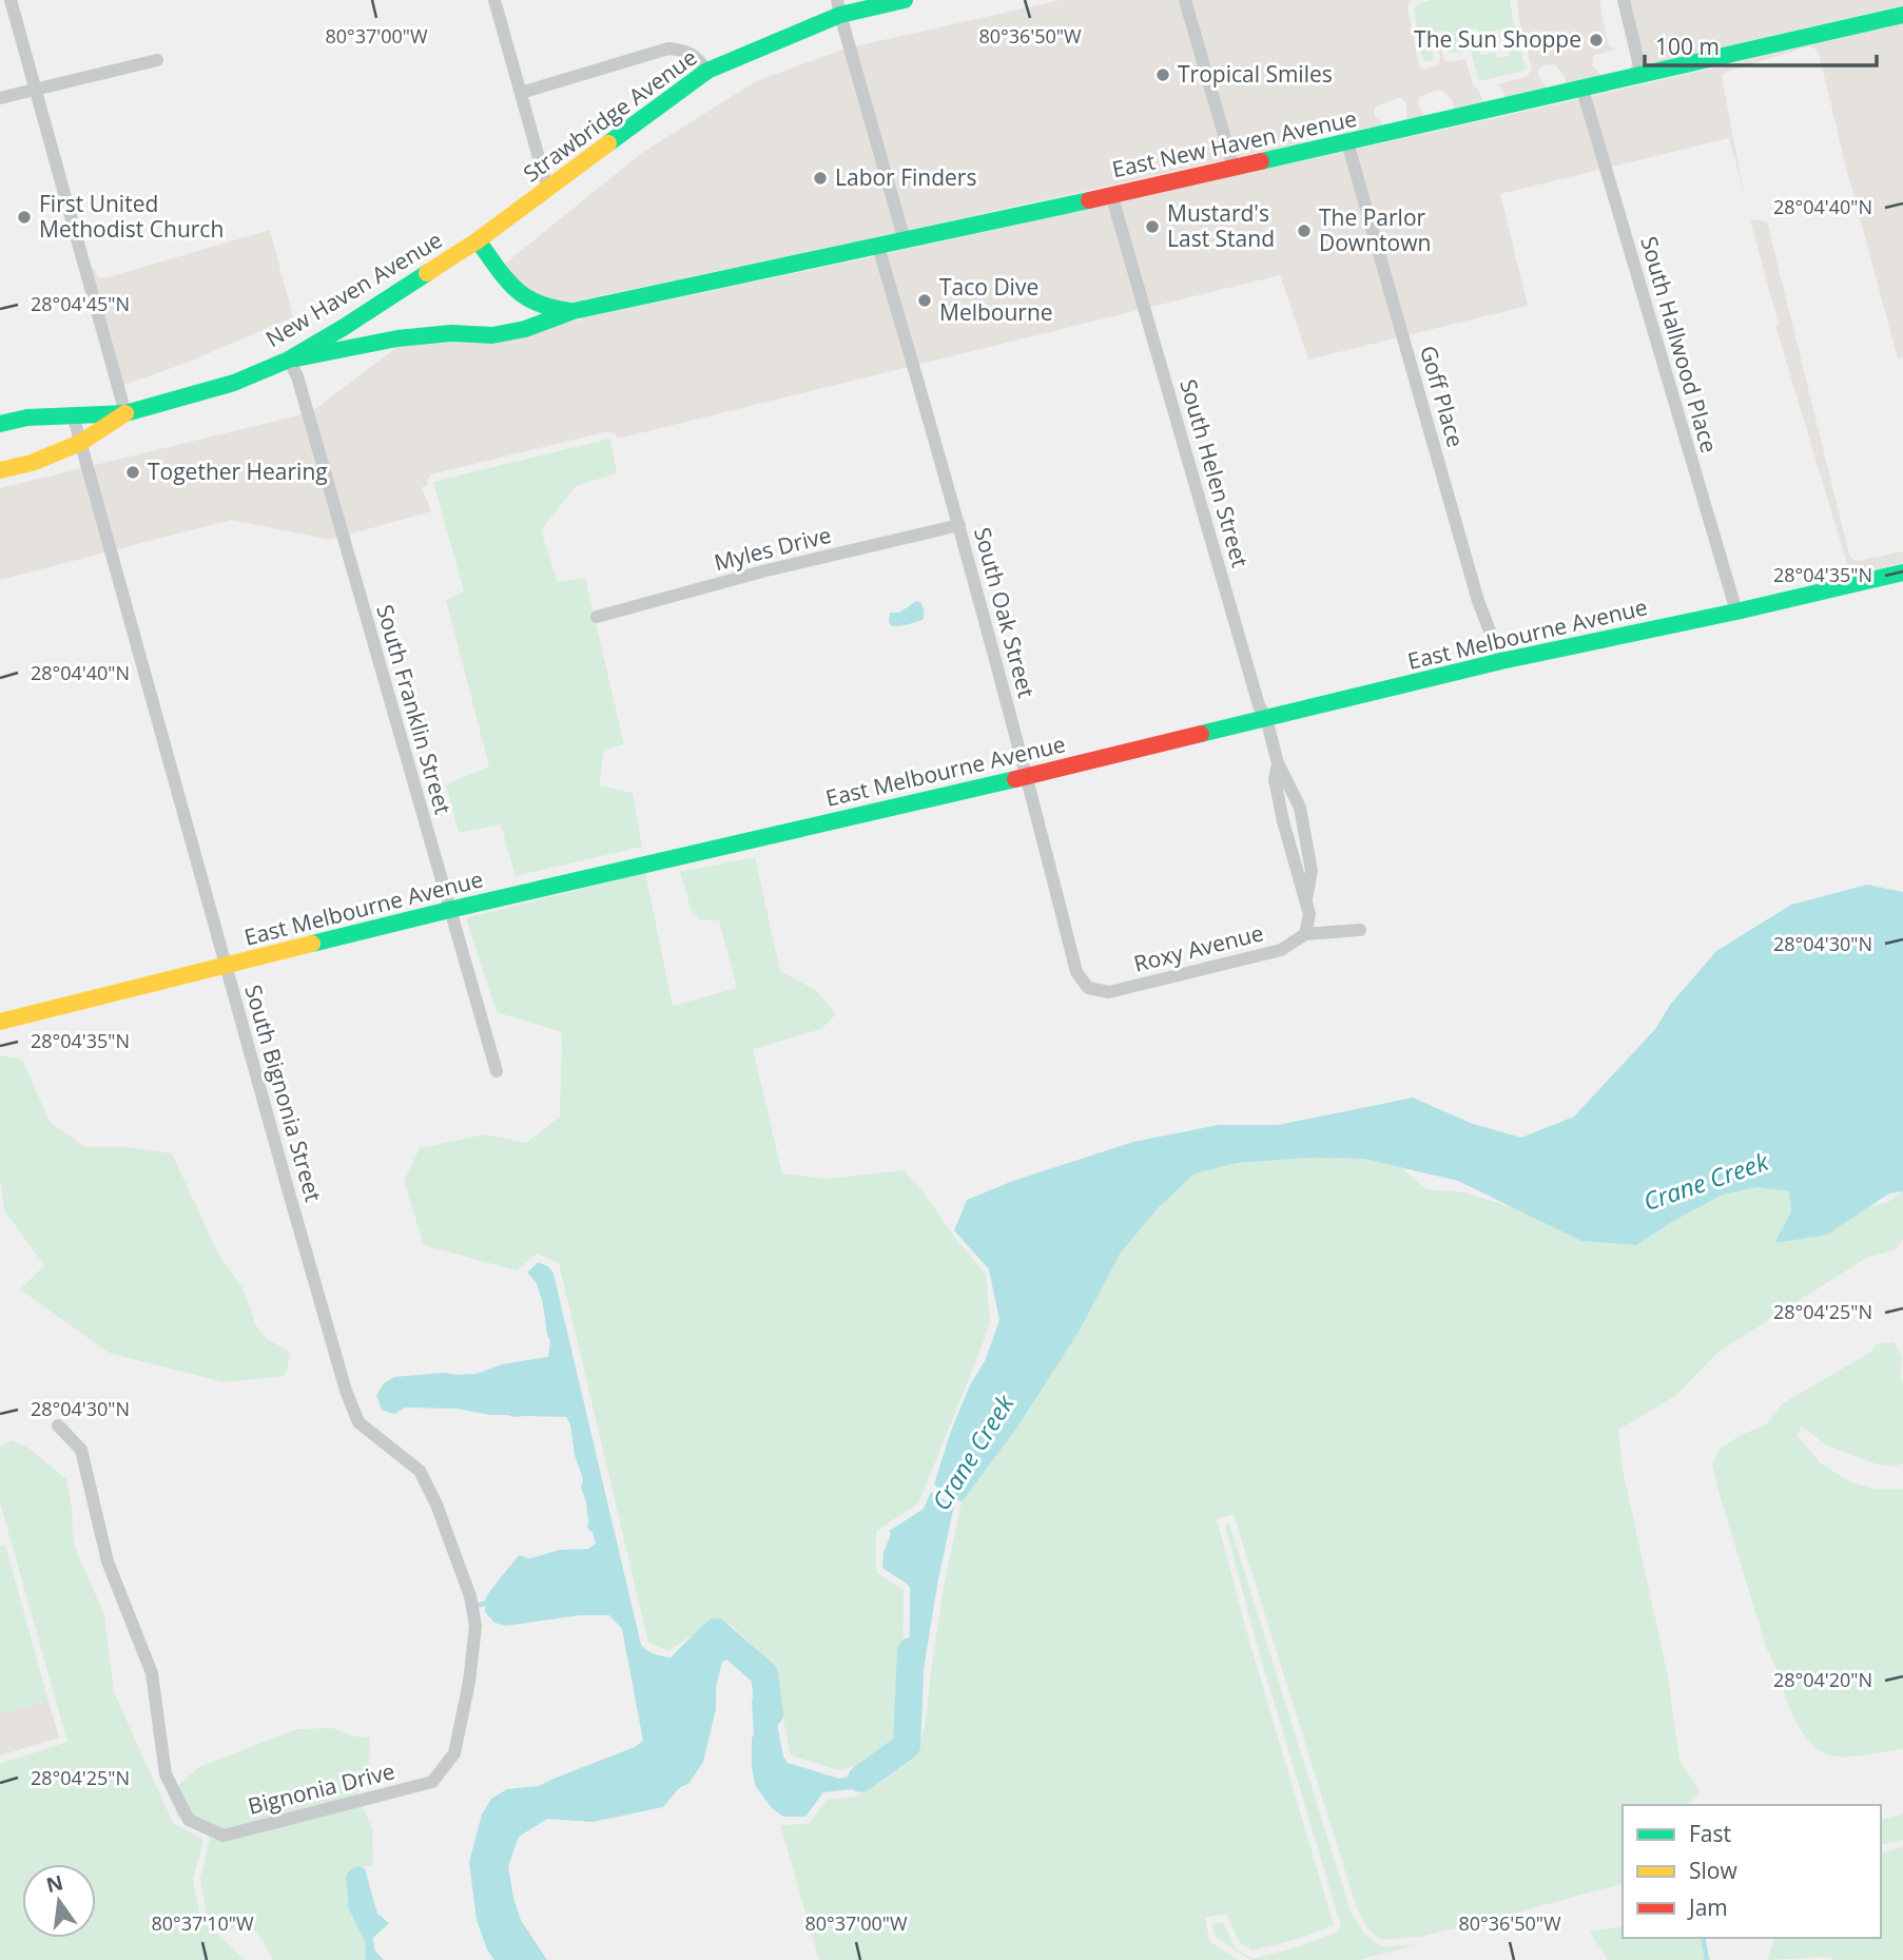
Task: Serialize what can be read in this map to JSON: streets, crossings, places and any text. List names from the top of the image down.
{
  "streets": {
    "street": [
      "Strawbridge Avenue",
      "East New Haven Avenue",
      "New Haven Avenue",
      "South Hallwood Place",
      "Goff Place",
      "South Helen Street",
      "Myles Drive",
      "South Oak Street",
      "East Melbourne Avenue",
      "South Franklin Street",
      "Roxy Avenue",
      "South Bignonia Street",
      "Bignonia Drive"
    ]
  },
  "crossings": [
    ["Strawbridge Avenue", "East New Haven Avenue"],
    ["Strawbridge Avenue", "New Haven Avenue"],
    ["East New Haven Avenue", "New Haven Avenue"],
    ["East New Haven Avenue", "South Hallwood Place"],
    ["East New Haven Avenue", "Goff Place"],
    ["East New Haven Avenue", "South Helen Street"],
    ["East New Haven Avenue", "South Oak Street"],
    ["East New Haven Avenue", "South Franklin Street"],
    ["New Haven Avenue", "South Franklin Street"],
    ["New Haven Avenue", "South Bignonia Street"],
    ["South Hallwood Place", "East Melbourne Avenue"],
    ["Goff Place", "East Melbourne Avenue"],
    ["South Helen Street", "East Melbourne Avenue"],
    ["South Helen Street", "Roxy Avenue"],
    ["Myles Drive", "South Oak Street"],
    ["South Oak Street", "East Melbourne Avenue"],
    ["South Oak Street", "Roxy Avenue"],
    ["East Melbourne Avenue", "South Franklin Street"],
    ["East Melbourne Avenue", "South Bignonia Street"],
    ["South Bignonia Street", "Bignonia Drive"]
  ],
  "water": ["Crane Creek"],
  "places": [
    "The Sun Shoppe",
    "Tropical Smiles",
    "Labor Finders",
    "First United Methodist Church",
    "Mustard's Last Stand",
    "The Parlor Downtown",
    "Taco Dive Melbourne",
    "Together Hearing"
  ],
  "legend": ["Fast", "Slow", "Jam"],
  "scale_bar": "100 m",
  "north": "top",
  "coordinates": [
    "80°37'00\"W",
    "80°36'50\"W",
    "28°04'40\"N",
    "28°04'45\"N",
    "28°04'35\"N",
    "28°04'30\"N",
    "28°04'25\"N",
    "28°04'20\"N",
    "80°37'10\"W"
  ]
}
